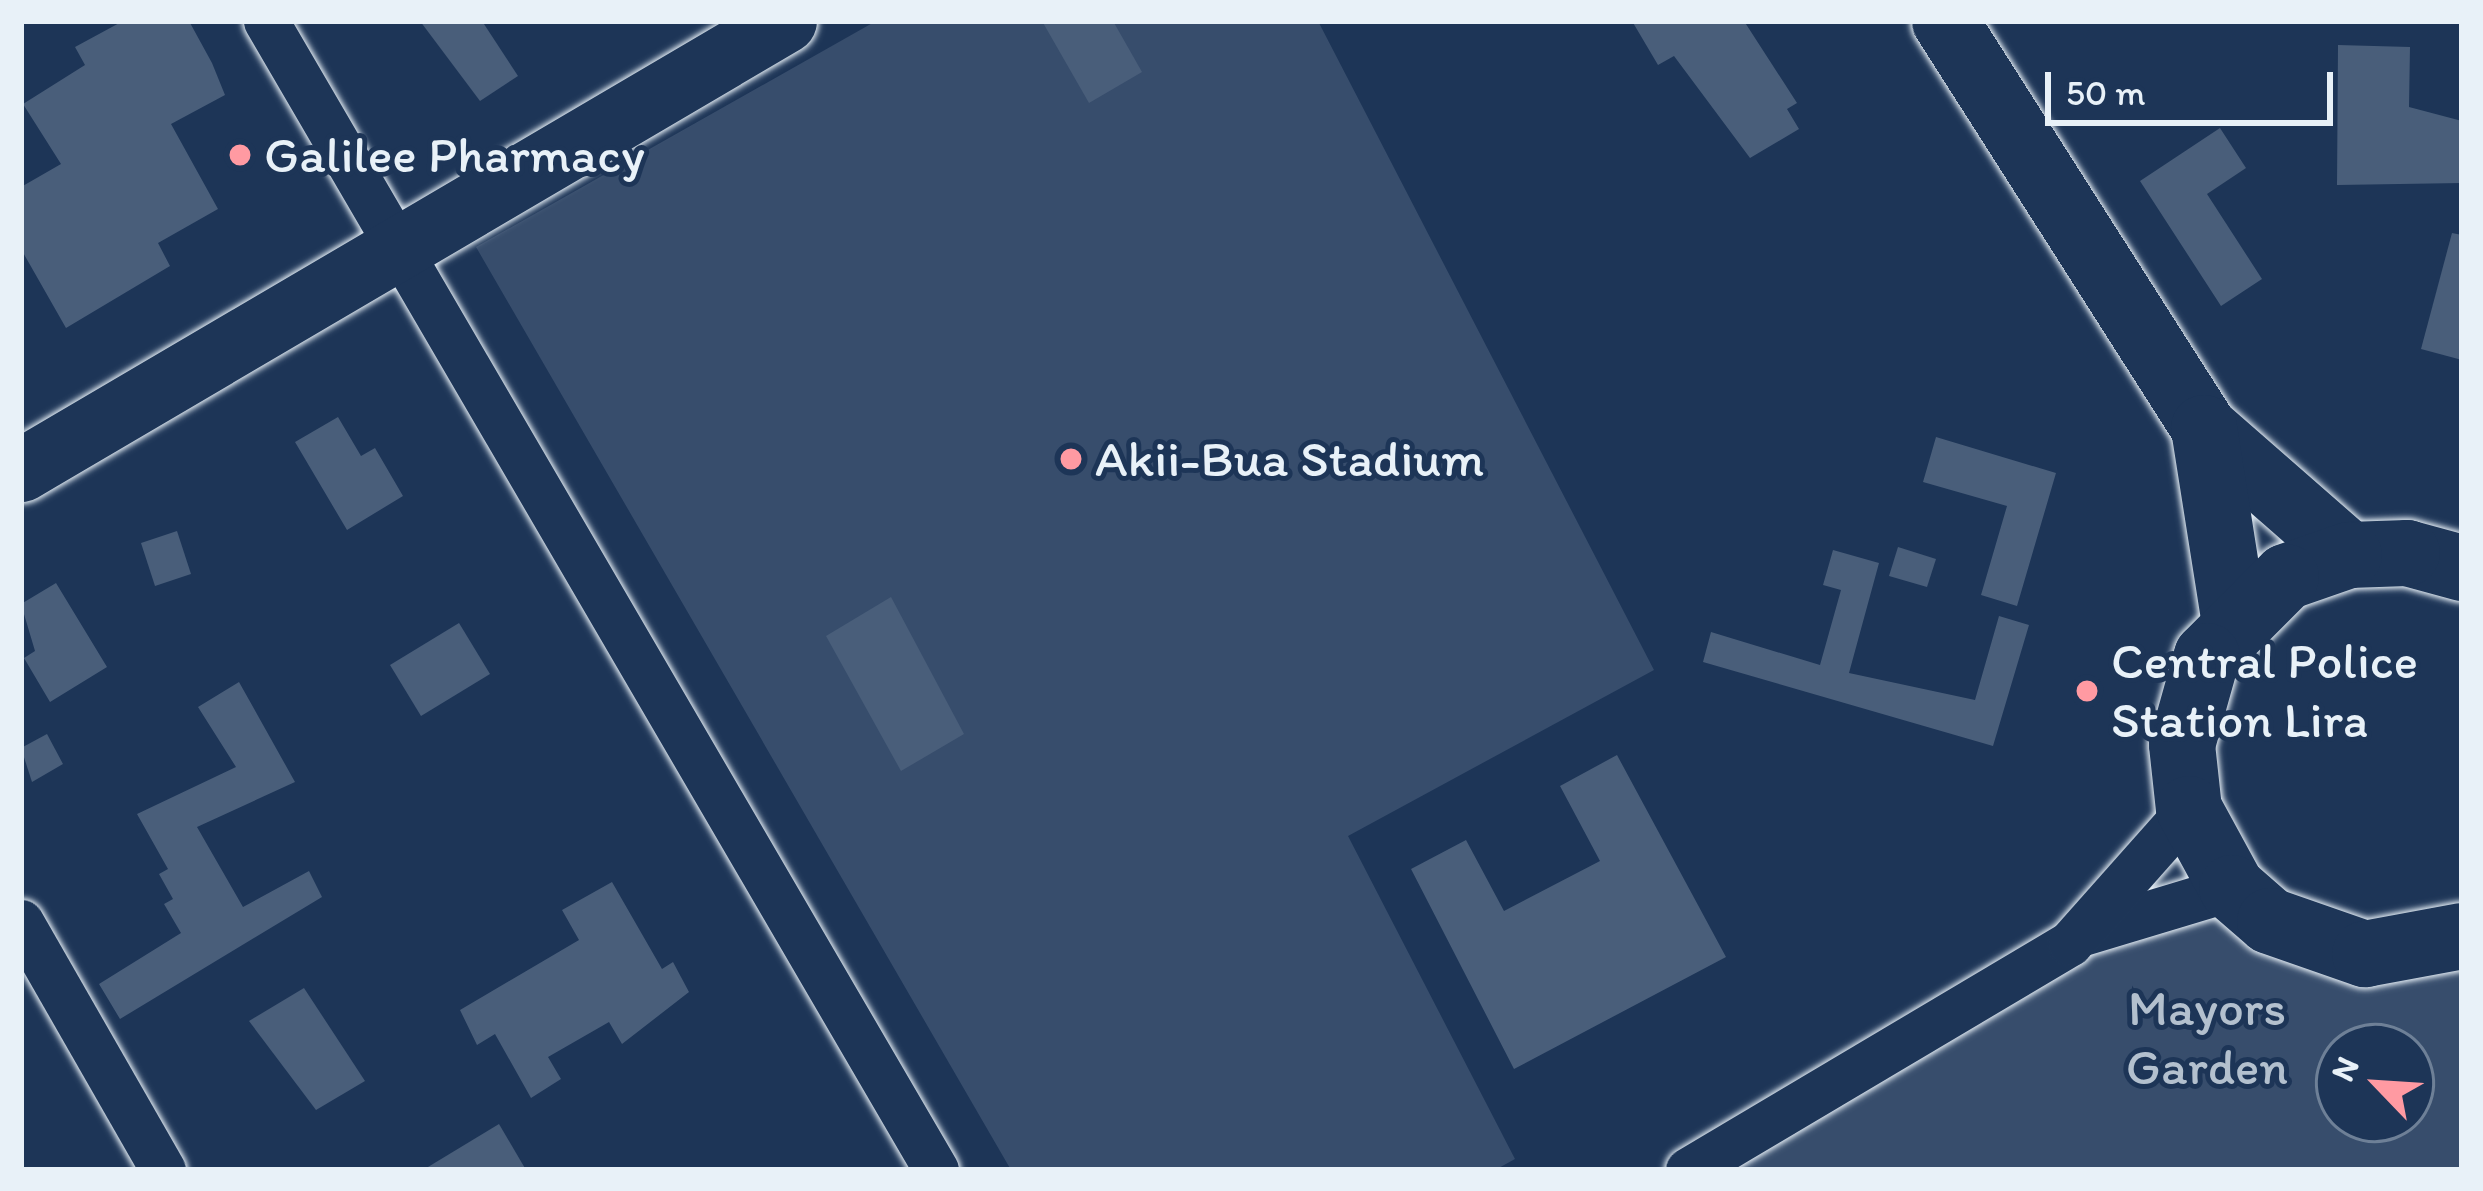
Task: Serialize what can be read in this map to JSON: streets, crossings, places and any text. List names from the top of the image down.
{
  "parks": ["Mayors Garden"],
  "places": ["Galilee Pharmacy", "Akii-Bua Stadium", "Central Police Station Lira"],
  "scale_bar": "50 m",
  "north": "top left"
}
